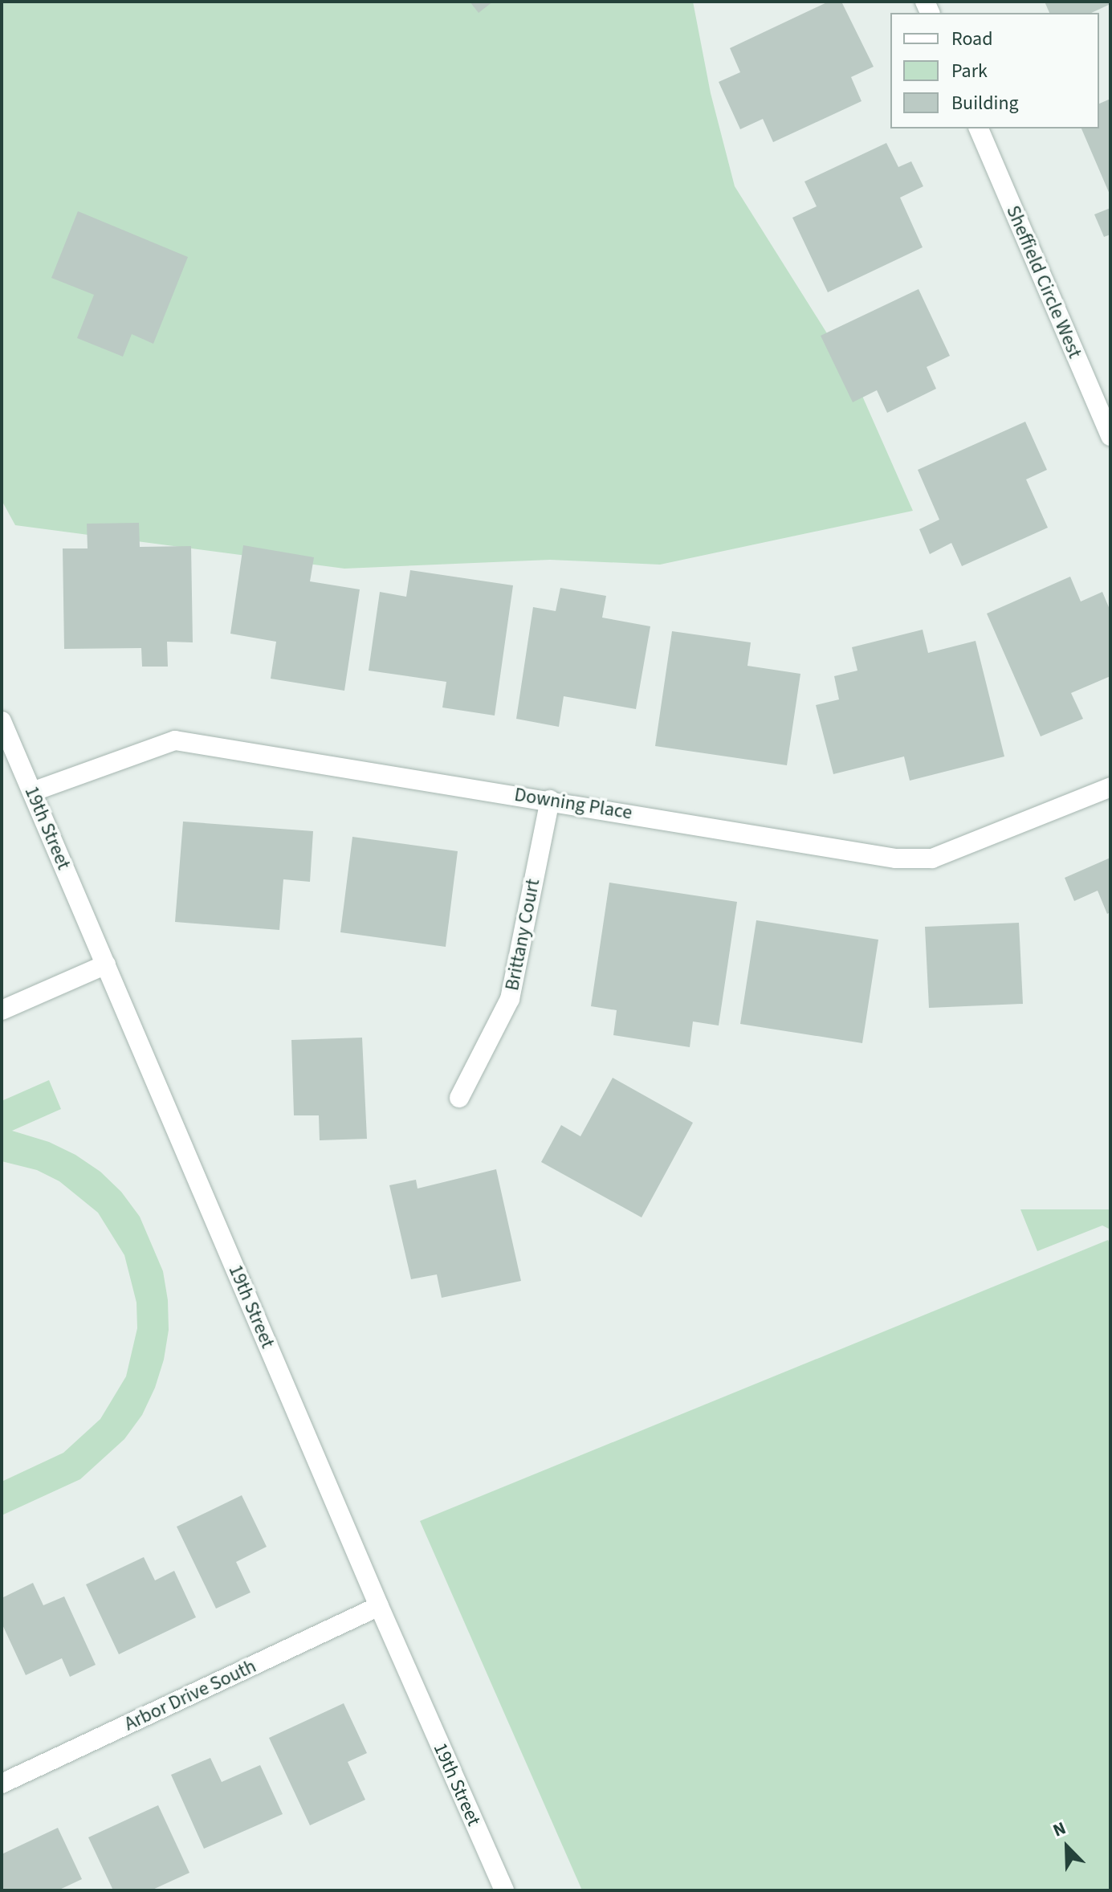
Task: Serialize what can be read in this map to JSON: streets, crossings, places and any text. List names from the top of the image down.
{
  "streets": {
    "street": [
      "Sheffield Circle West",
      "Downing Place",
      "19th Street",
      "Brittany Court",
      "Arbor Drive South"
    ]
  },
  "crossings": [
    ["Downing Place", "19th Street"],
    ["Downing Place", "Brittany Court"],
    ["19th Street", "Arbor Drive South"]
  ],
  "legend": ["Road", "Park", "Building"],
  "north": "top left"
}
